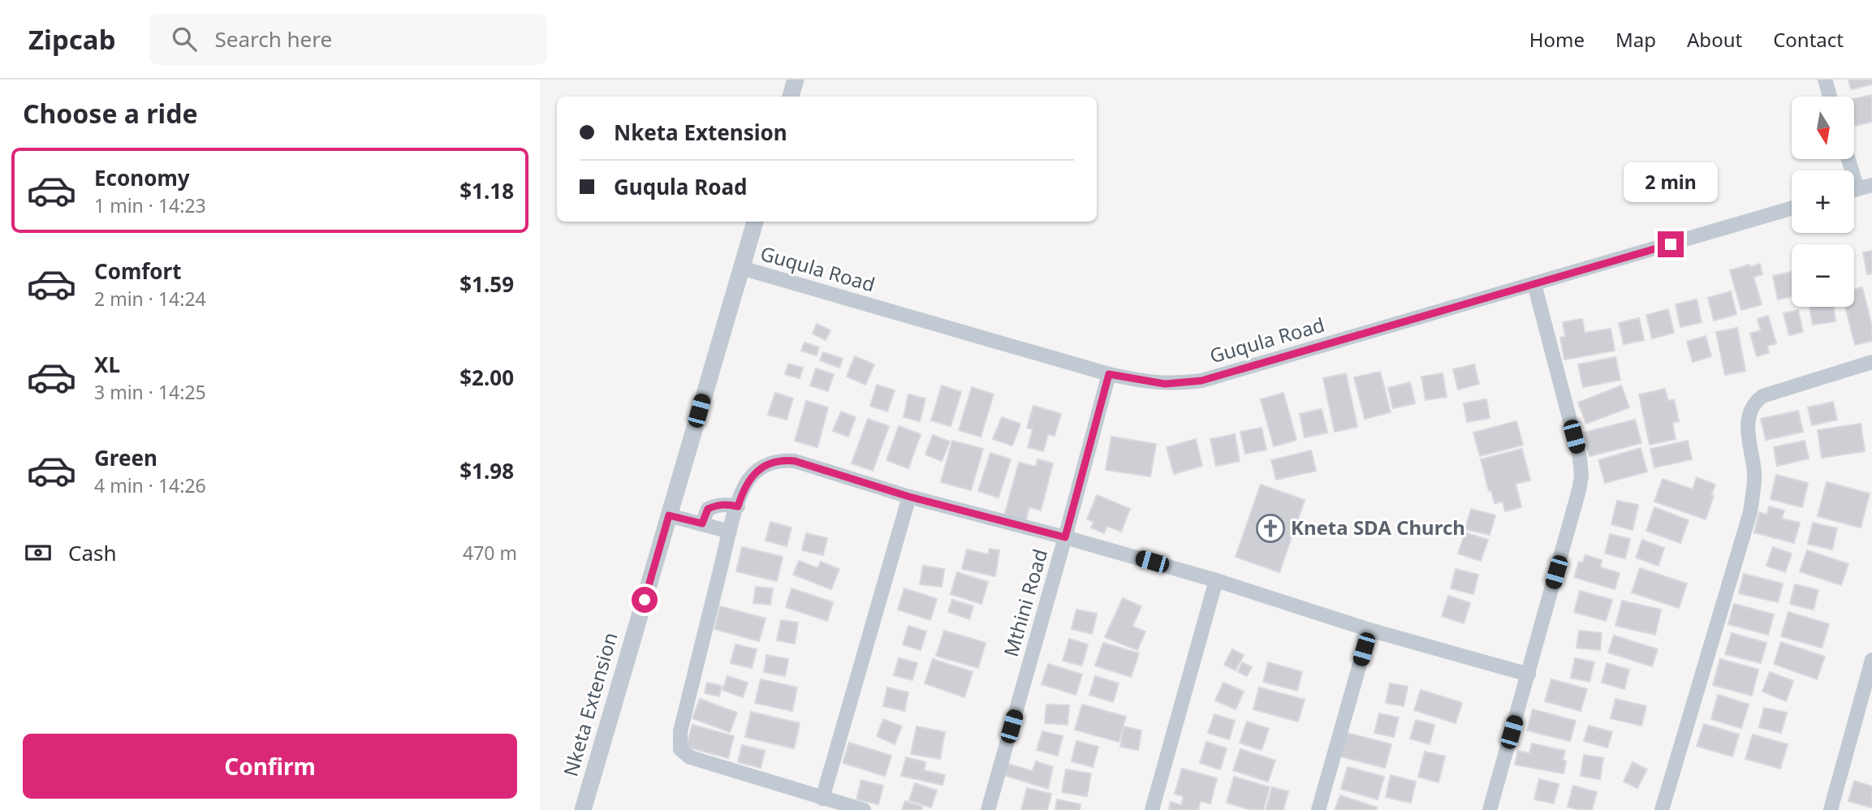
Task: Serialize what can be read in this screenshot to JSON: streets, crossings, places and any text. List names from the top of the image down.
{
  "streets": {
    "street": ["Guqula Road", "Mthini Road", "Nketa Extension"]
  },
  "crossings": [
    ["Guqula Road", "Mthini Road"],
    ["Guqula Road", "Nketa Extension"]
  ],
  "places": {
    "church": ["Kneta SDA Church"]
  },
  "north": "bottom",
  "page": {
    "header": "Zipcab",
    "search": "Search here",
    "nav": [
      "Home",
      "Map",
      "About",
      "Contact"
    ],
    "heading": "Choose a ride",
    "map_buttons": ["+", "−"],
    "banner": ["Nketa Extension", "Guqula Road"],
    "list": [
      {
        "name": "Economy",
        "note": "1 min · 14:23",
        "value": "$1.18"
      },
      {
        "name": "Comfort",
        "note": "2 min · 14:24",
        "value": "$1.59"
      },
      {
        "name": "XL",
        "note": "3 min · 14:25",
        "value": "$2.00"
      },
      {
        "name": "Green",
        "note": "4 min · 14:26",
        "value": "$1.98"
      }
    ],
    "bubble": "2 min",
    "pay": ["Cash", "470 m"],
    "buttons": "Confirm"
  }
}
